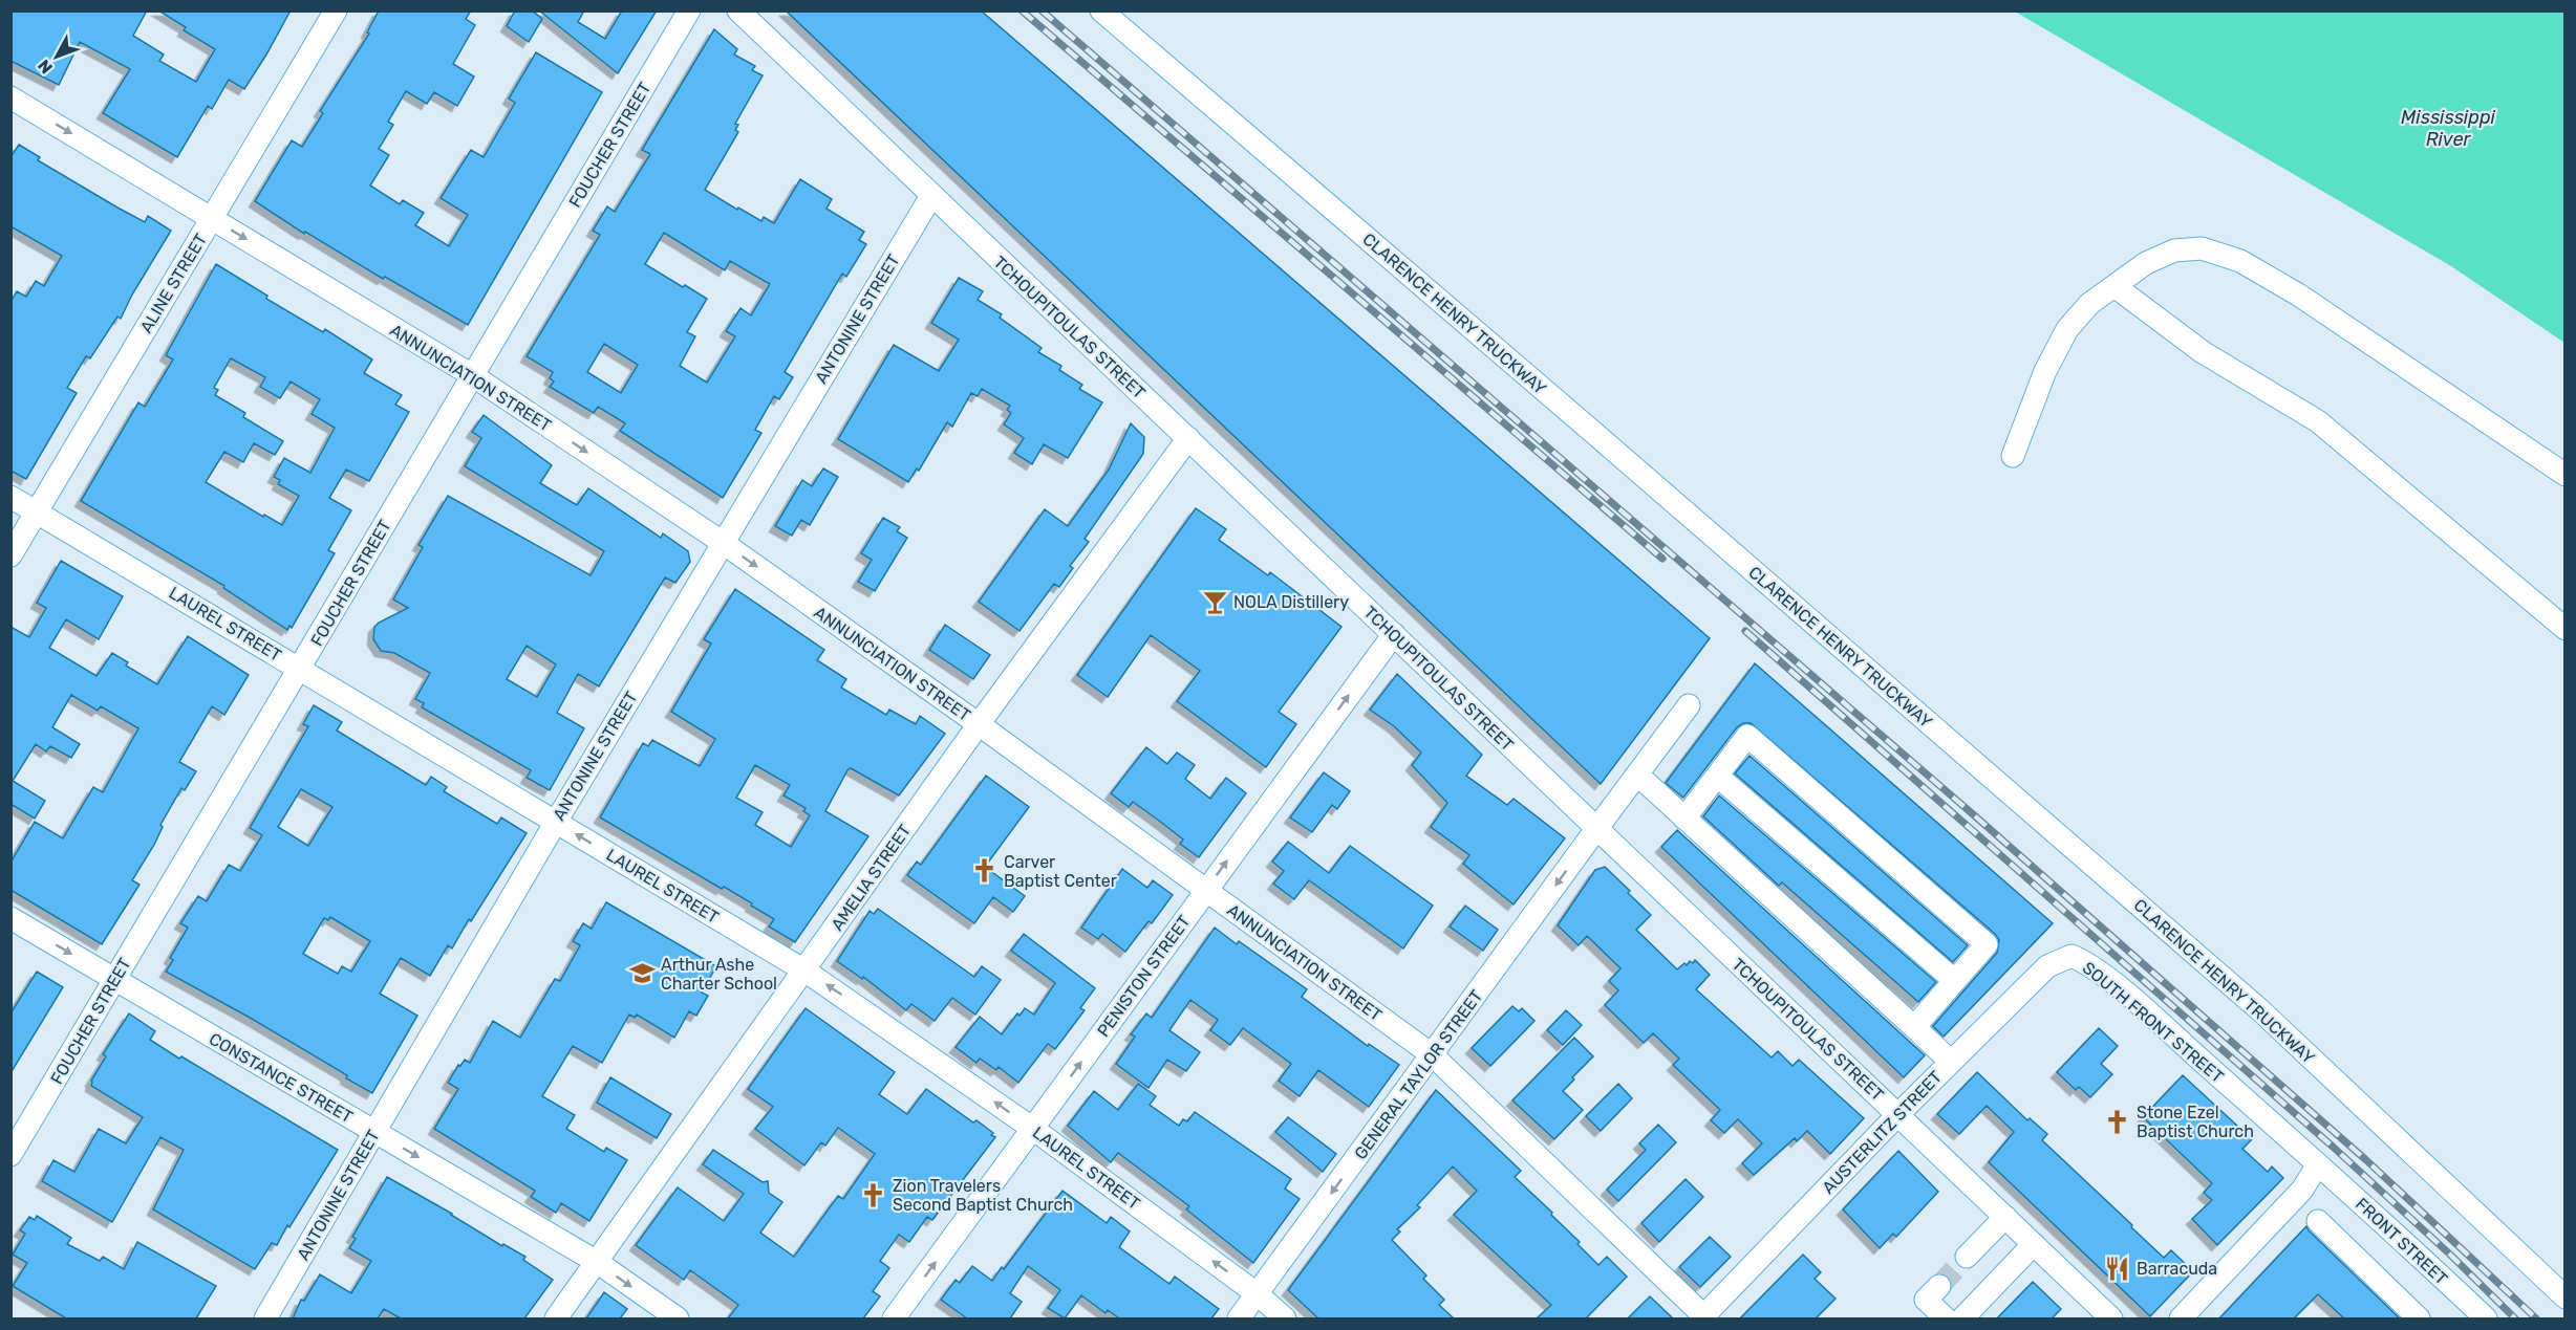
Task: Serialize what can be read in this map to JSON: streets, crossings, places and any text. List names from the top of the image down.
{
  "streets": {
    "street": [
      "FOUCHER STREET",
      "ALINE STREET",
      "CLARENCE HENRY TRUCKWAY",
      "ANTONINE STREET",
      "TCHOUPITOULAS STREET",
      "ANNUNCIATION STREET",
      "LAUREL STREET",
      "AMELIA STREET",
      "PENISTON STREET",
      "SOUTH FRONT STREET",
      "GENERAL TAYLOR STREET",
      "CONSTANCE STREET",
      "AUSTERLITZ STREET",
      "FRONT STREET"
    ]
  },
  "crossings": [
    ["FOUCHER STREET", "ANNUNCIATION STREET"],
    ["FOUCHER STREET", "LAUREL STREET"],
    ["FOUCHER STREET", "CONSTANCE STREET"],
    ["ALINE STREET", "ANNUNCIATION STREET"],
    ["ALINE STREET", "LAUREL STREET"],
    ["ANTONINE STREET", "TCHOUPITOULAS STREET"],
    ["ANTONINE STREET", "ANNUNCIATION STREET"],
    ["ANTONINE STREET", "LAUREL STREET"],
    ["ANTONINE STREET", "CONSTANCE STREET"],
    ["TCHOUPITOULAS STREET", "AMELIA STREET"],
    ["TCHOUPITOULAS STREET", "PENISTON STREET"],
    ["TCHOUPITOULAS STREET", "GENERAL TAYLOR STREET"],
    ["TCHOUPITOULAS STREET", "AUSTERLITZ STREET"],
    ["ANNUNCIATION STREET", "AMELIA STREET"],
    ["ANNUNCIATION STREET", "PENISTON STREET"],
    ["ANNUNCIATION STREET", "GENERAL TAYLOR STREET"],
    ["ANNUNCIATION STREET", "AUSTERLITZ STREET"],
    ["LAUREL STREET", "AMELIA STREET"],
    ["LAUREL STREET", "PENISTON STREET"],
    ["LAUREL STREET", "GENERAL TAYLOR STREET"],
    ["AMELIA STREET", "CONSTANCE STREET"],
    ["SOUTH FRONT STREET", "AUSTERLITZ STREET"],
    ["SOUTH FRONT STREET", "FRONT STREET"]
  ],
  "one_way": [
    "ANNUNCIATION STREET",
    "LAUREL STREET",
    "PENISTON STREET",
    "GENERAL TAYLOR STREET",
    "CONSTANCE STREET"
  ],
  "water": ["Mississippi River"],
  "places": {
    "bar": ["NOLA Distillery"],
    "church": ["Carver Baptist Center", "Stone Ezel Baptist Church", "Zion Travelers Second Baptist Church"],
    "school or university": ["Arthur Ashe Charter School"],
    "restaurant": ["Barracuda"]
  },
  "north": "bottom left"
}
